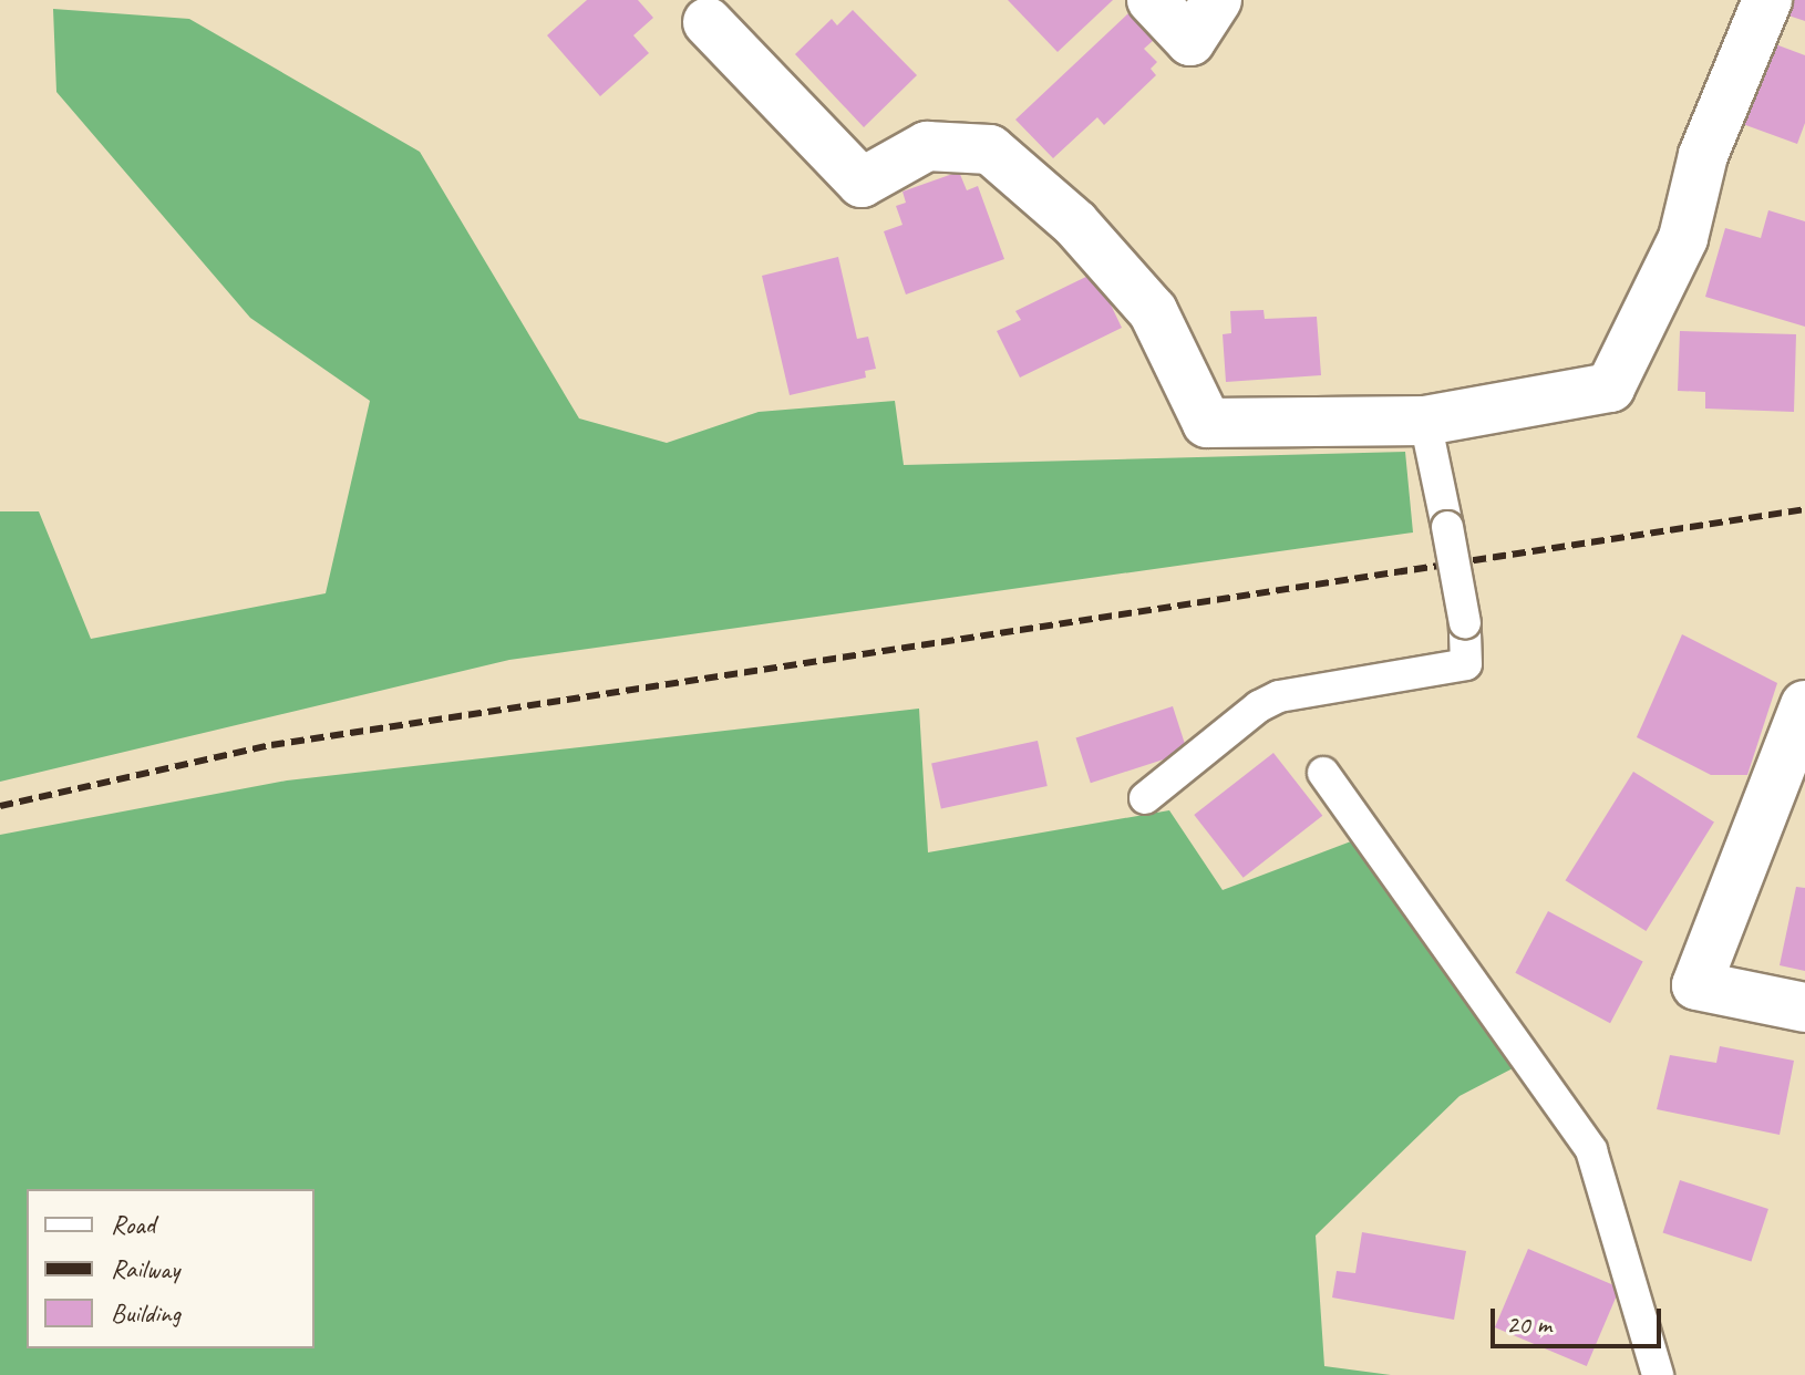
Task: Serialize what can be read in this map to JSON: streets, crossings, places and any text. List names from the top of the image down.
{
  "legend": ["Road", "Railway", "Building"],
  "scale_bar": "20 m"
}
